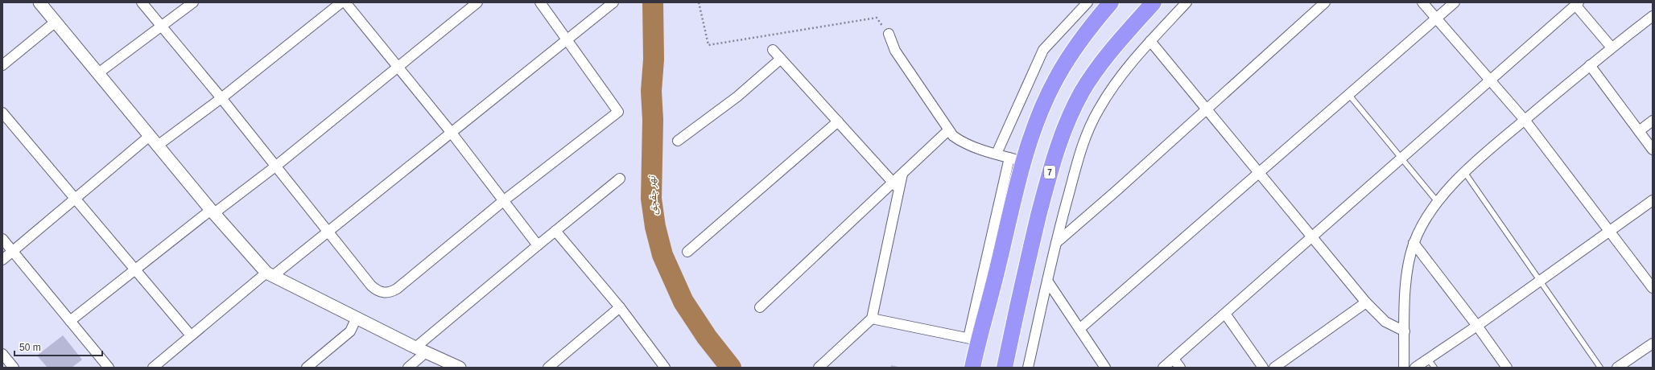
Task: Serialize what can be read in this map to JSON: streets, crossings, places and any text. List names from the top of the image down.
{
  "streets": {
    "highway": ["7"]
  },
  "water": ["نهر جقجق"],
  "scale_bar": "50 m"
}
